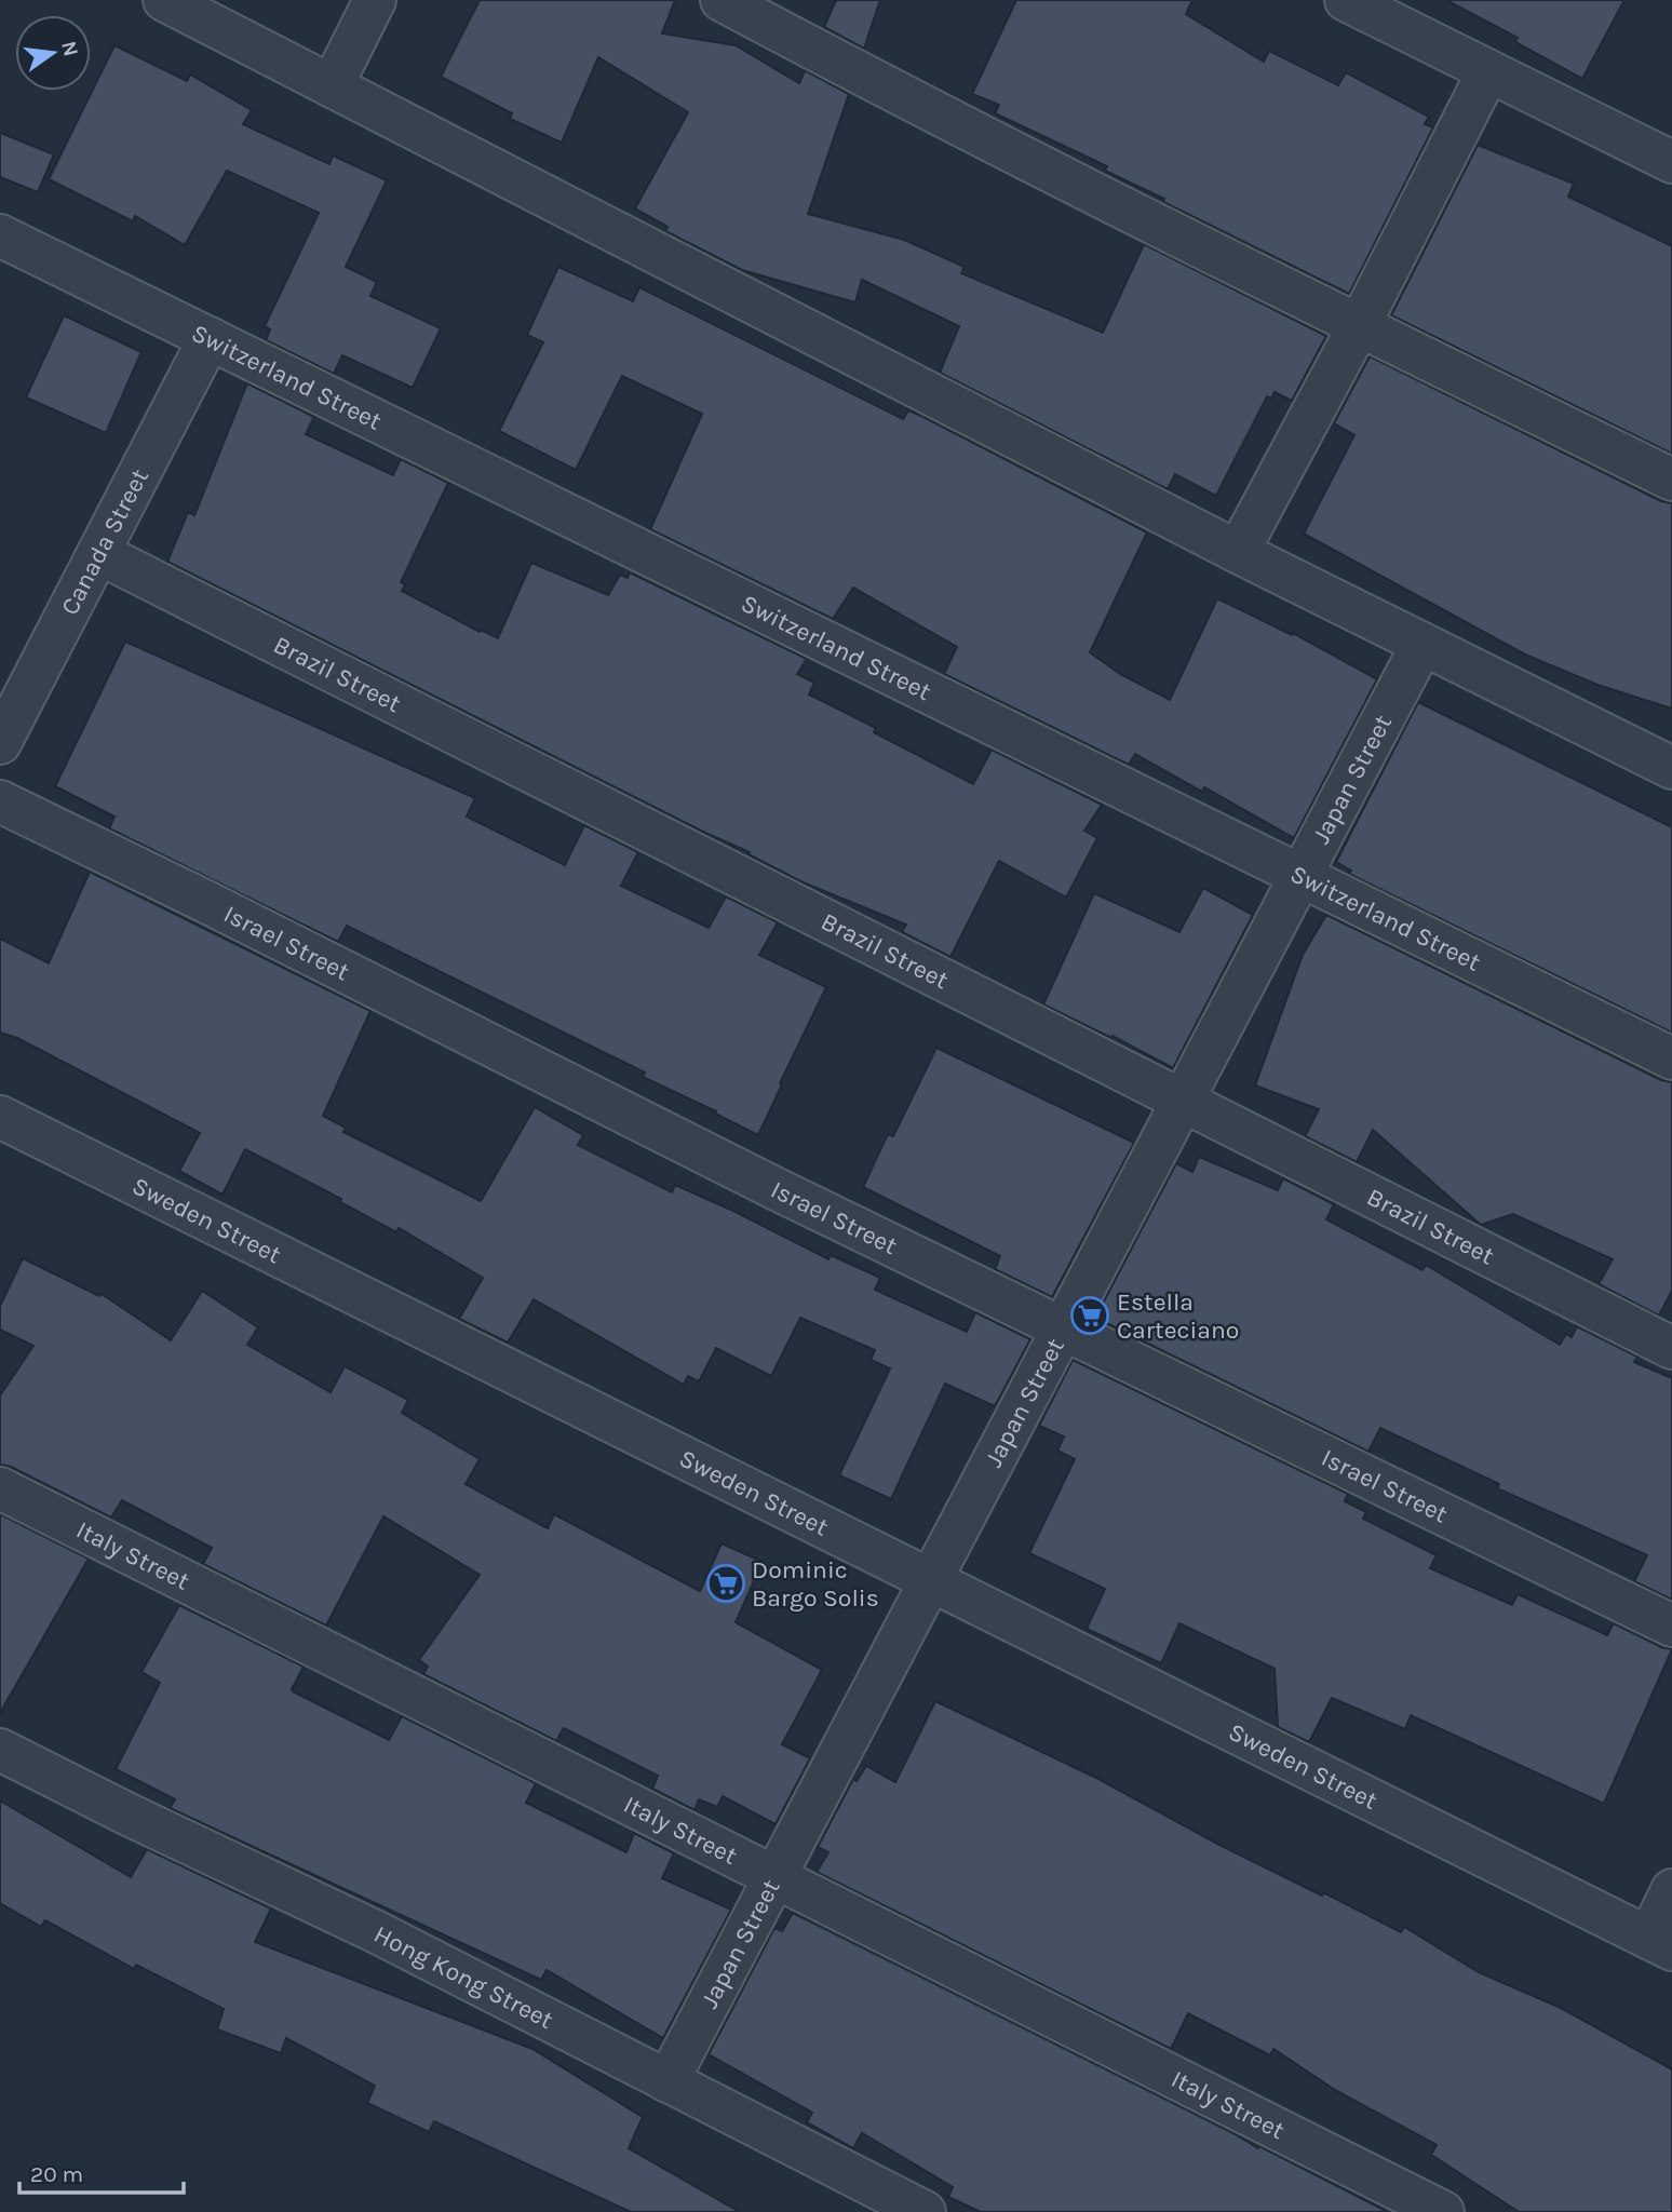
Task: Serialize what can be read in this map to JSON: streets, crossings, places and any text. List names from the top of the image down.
{
  "streets": {
    "street": [
      "Switzerland Street",
      "Canada Street",
      "Brazil Street",
      "Japan Street",
      "Israel Street",
      "Sweden Street",
      "Italy Street",
      "Hong Kong Street"
    ]
  },
  "crossings": [
    ["Switzerland Street", "Canada Street"],
    ["Switzerland Street", "Japan Street"],
    ["Canada Street", "Brazil Street"],
    ["Brazil Street", "Japan Street"],
    ["Japan Street", "Israel Street"],
    ["Japan Street", "Sweden Street"],
    ["Japan Street", "Italy Street"],
    ["Japan Street", "Hong Kong Street"]
  ],
  "places": {
    "supermarket": ["Estella Carteciano", "Dominic Bargo Solis"]
  },
  "scale_bar": "20 m",
  "north": "right"
}
